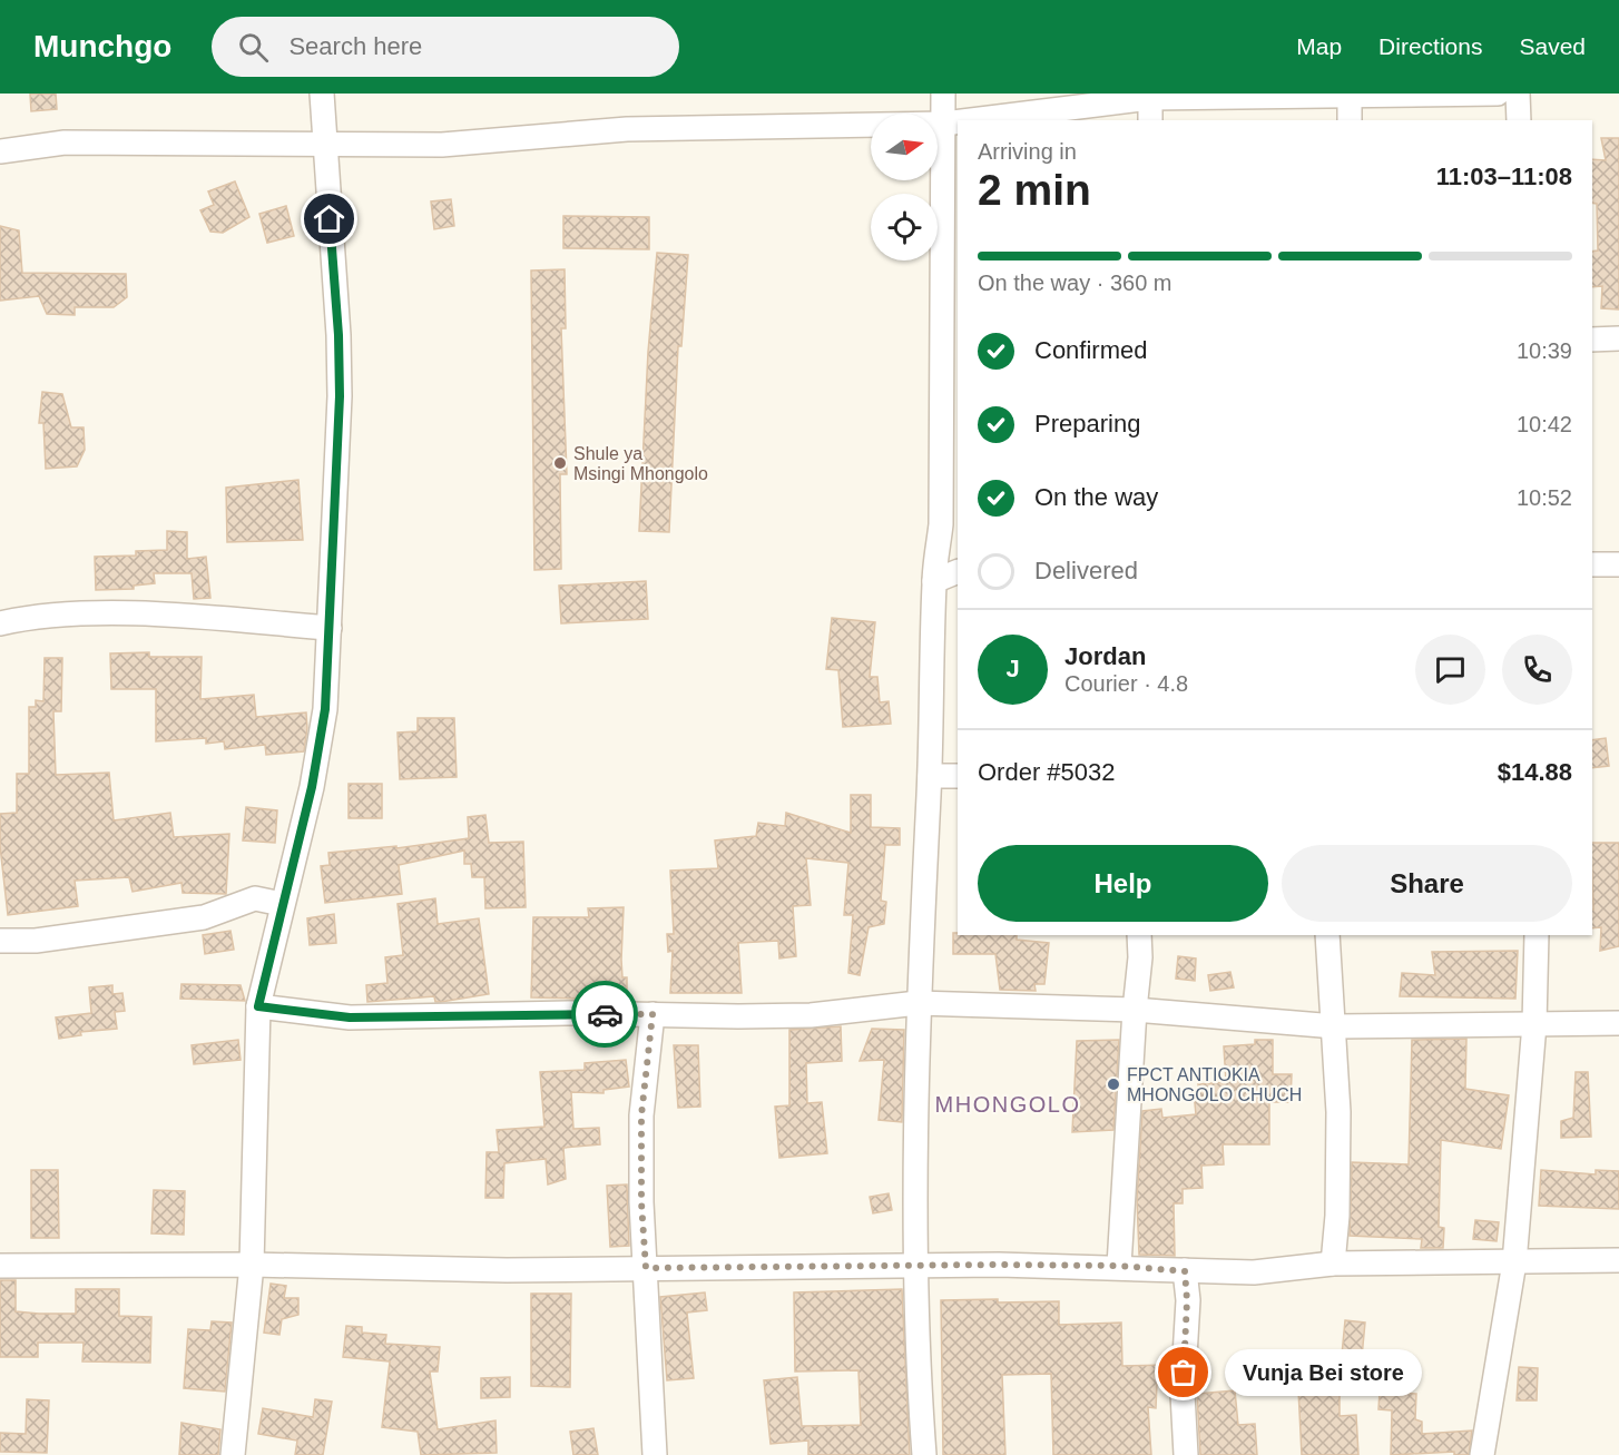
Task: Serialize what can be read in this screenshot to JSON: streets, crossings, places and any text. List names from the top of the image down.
{
  "districts": ["MHONGOLO"],
  "places": ["Shule ya Msingi Mhongolo", "FPCT ANTIOKIA MHONGOLO CHUCH", "Vunja Bei store"],
  "north": "right",
  "page": {
    "header": "Munchgo",
    "search": "Search here",
    "nav": ["Map", "Directions", "Saved"],
    "heading": ["2 min", "Arriving in", "11:03–11:08"],
    "panel": [
      "Jordan",
      "Courier · 4.8",
      "Order #5032",
      "$14.88"
    ],
    "bar": "On the way · 360 m",
    "list": [
      ["Confirmed", "10:39"],
      ["Preparing", "10:42"],
      ["On the way", "10:52"],
      "Delivered"
    ],
    "round": "J",
    "buttons": ["Help", "Share"],
    "bubble": "Vunja Bei store"
  }
}
